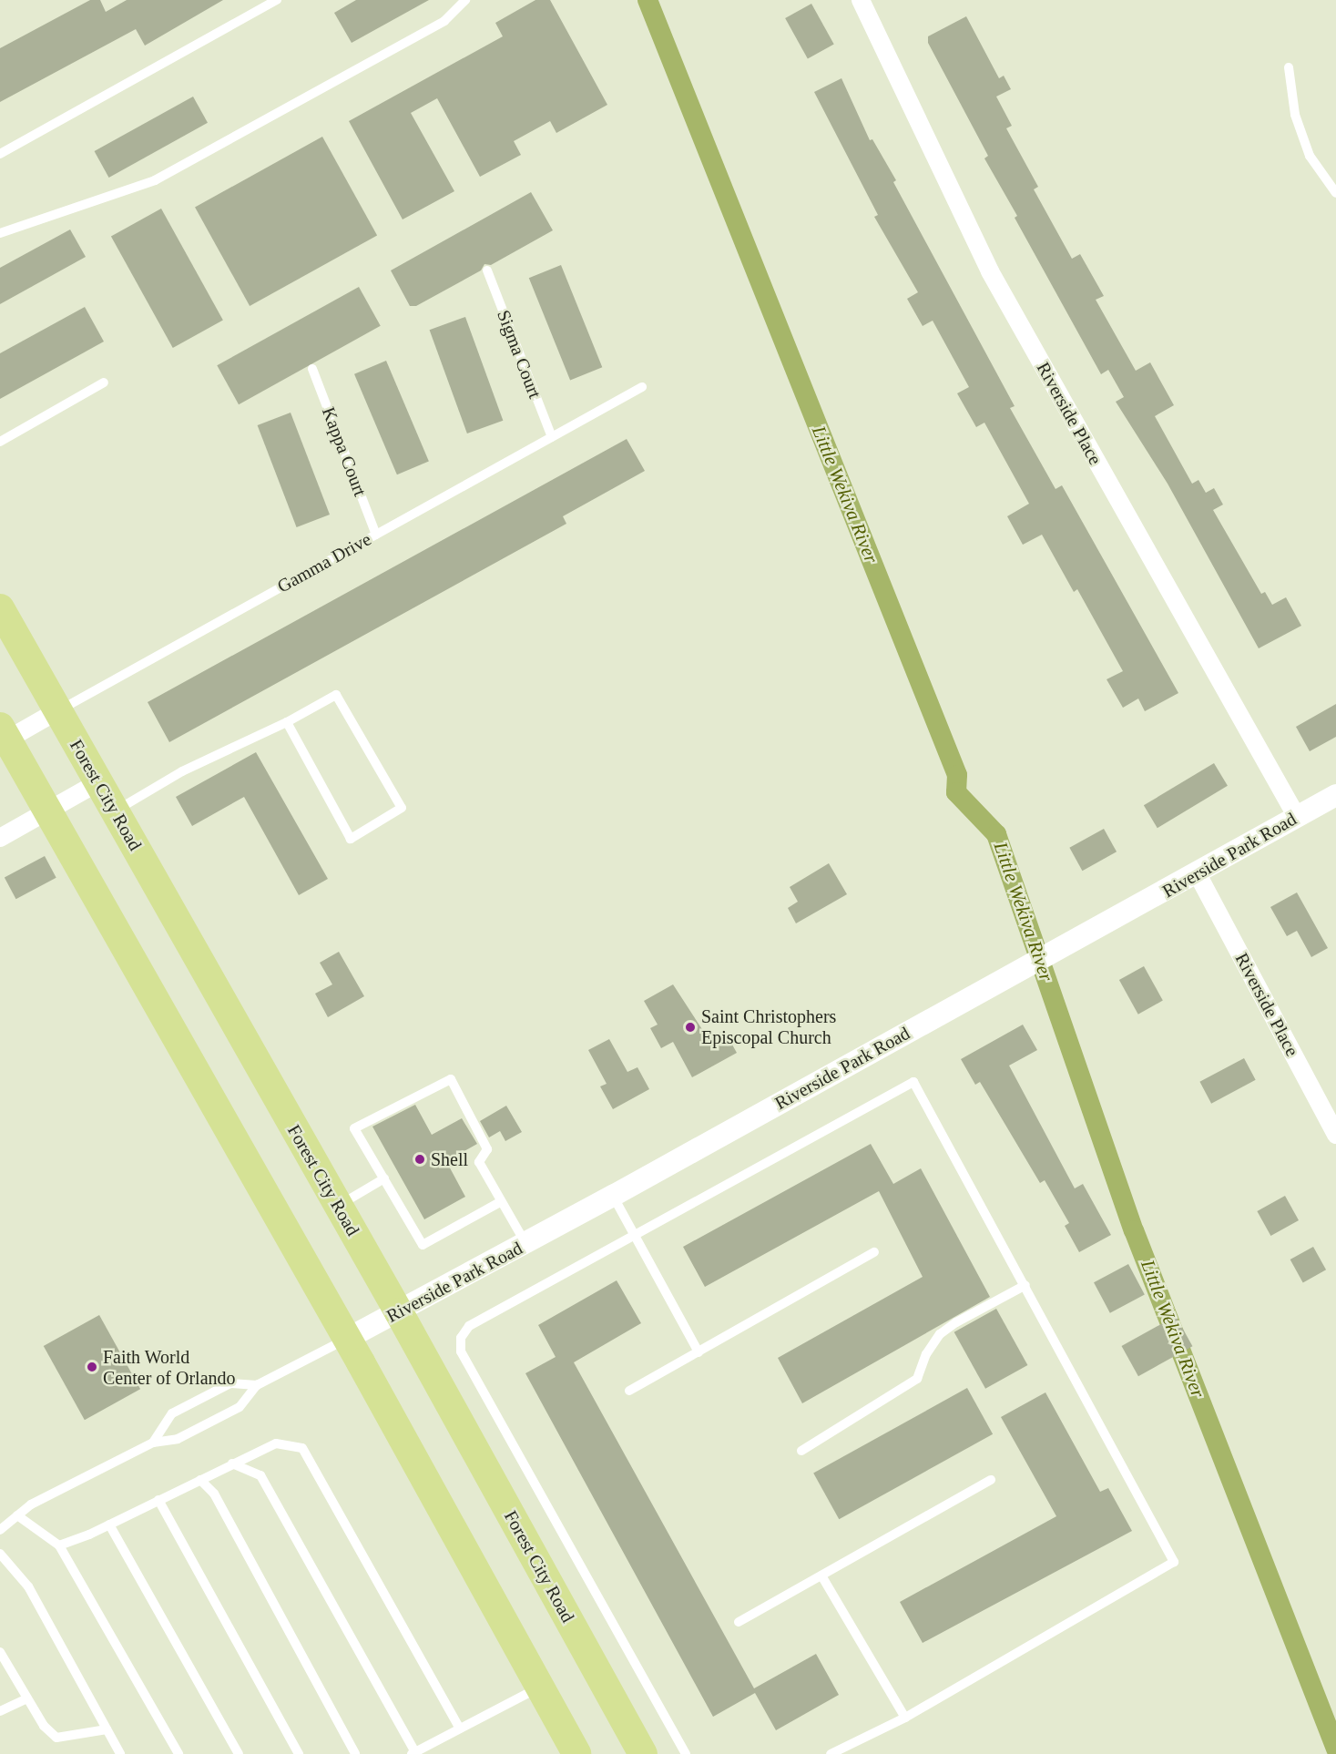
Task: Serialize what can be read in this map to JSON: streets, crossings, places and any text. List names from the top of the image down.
{
  "streets": {
    "main road": ["Forest City Road"],
    "street": ["Riverside Place", "Gamma Drive", "Riverside Park Road"],
    "lane": ["Sigma Court", "Kappa Court"]
  },
  "crossings": [
    ["Sigma Court", "Gamma Drive"],
    ["Riverside Place", "Riverside Park Road"],
    ["Kappa Court", "Gamma Drive"],
    ["Gamma Drive", "Forest City Road"],
    ["Forest City Road", "Riverside Park Road"]
  ],
  "water": ["Little Wekiva River"],
  "places": ["Saint Christophers Episcopal Church", "Shell", "Faith World Center of Orlando"]
}
